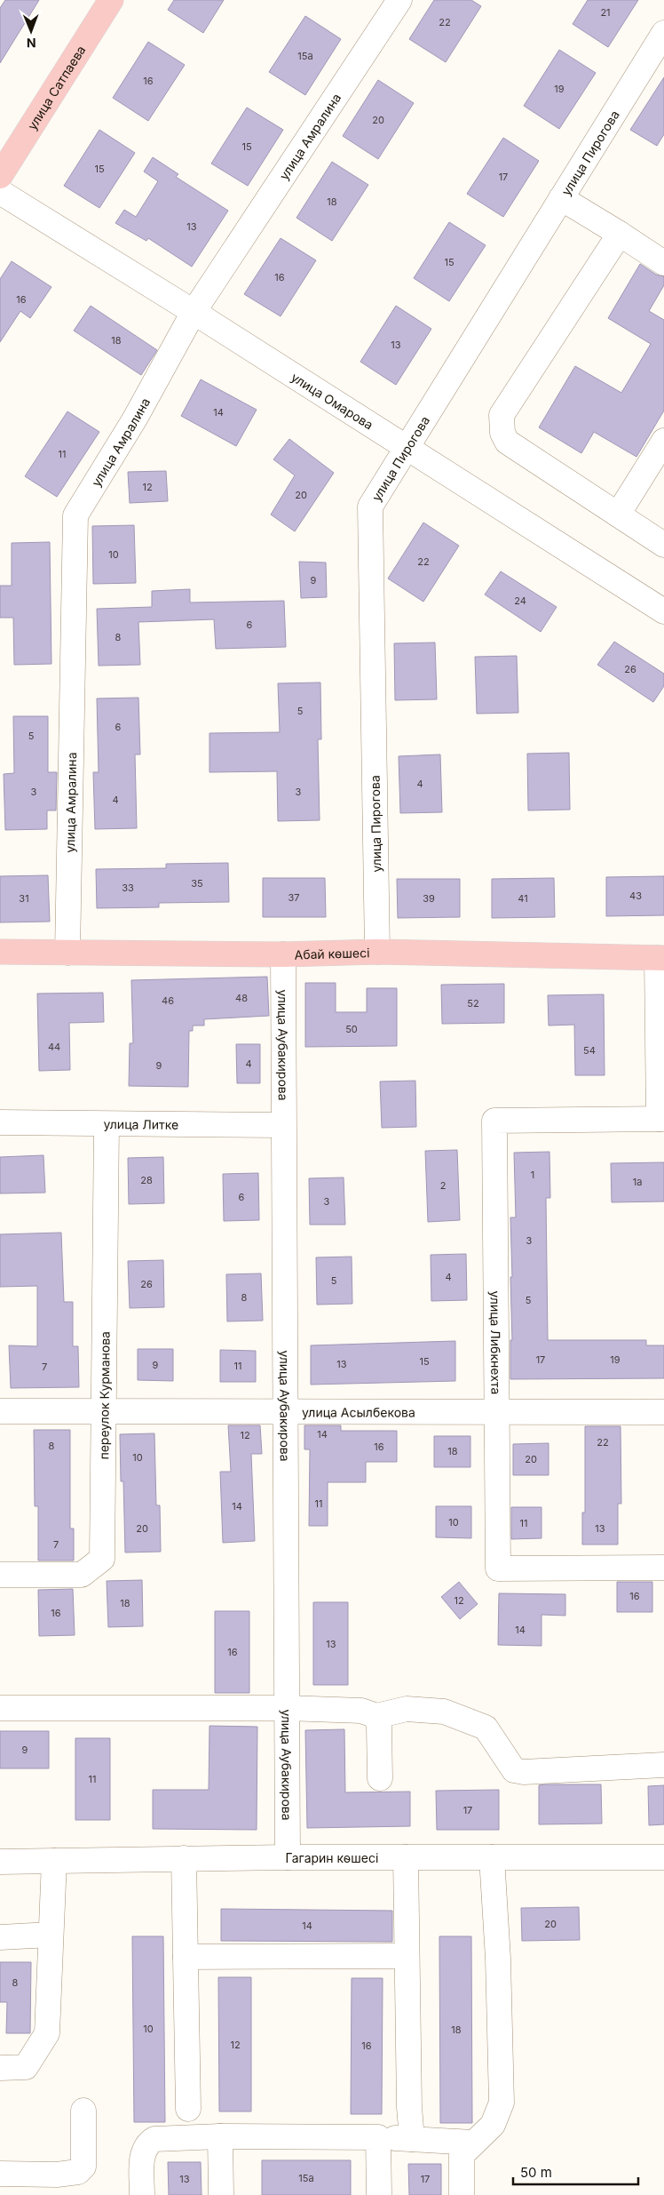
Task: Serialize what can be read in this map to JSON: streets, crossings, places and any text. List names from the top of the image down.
{
  "streets": {
    "main road": ["улица Сатпаева", "Абай көшесі"],
    "street": [
      "улица Амралина",
      "улица Пирогова",
      "улица Омарова",
      "улица Аубакирова",
      "улица Литке",
      "улица Либкнехта",
      "переулок Курманова",
      "улица Асылбекова",
      "Гагарин көшесі"
    ]
  },
  "crossings": [
    ["улица Амралина", "улица Омарова"],
    ["улица Амралина", "Абай көшесі"],
    ["улица Пирогова", "улица Омарова"],
    ["улица Пирогова", "Абай көшесі"],
    ["Абай көшесі", "улица Аубакирова"],
    ["улица Аубакирова", "улица Литке"],
    ["улица Аубакирова", "улица Асылбекова"],
    ["улица Аубакирова", "Гагарин көшесі"],
    ["улица Литке", "переулок Курманова"],
    ["улица Либкнехта", "улица Асылбекова"],
    ["переулок Курманова", "улица Асылбекова"]
  ],
  "house_numbers": [
    "21",
    "22",
    "15а",
    "16",
    "19",
    "20",
    "15",
    "15",
    "17",
    "18",
    "13",
    "15",
    "16",
    "16",
    "18",
    "13",
    "14",
    "11",
    "12",
    "20",
    "10",
    "22",
    "9",
    "24",
    "6",
    "8",
    "26",
    "5",
    "6",
    "5",
    "4",
    "3",
    "3",
    "4",
    "35",
    "33",
    "43",
    "37",
    "31",
    "39",
    "41",
    "48",
    "46",
    "52",
    "50",
    "44",
    "54",
    "4",
    "9",
    "1",
    "28",
    "1а",
    "2",
    "6",
    "3",
    "3",
    "4",
    "5",
    "26",
    "8",
    "5",
    "17",
    "19",
    "15",
    "13",
    "9",
    "11",
    "7",
    "14",
    "12",
    "22",
    "8",
    "16",
    "18",
    "10",
    "20",
    "11",
    "14",
    "10",
    "11",
    "20",
    "13",
    "7",
    "16",
    "12",
    "18",
    "16",
    "14",
    "13",
    "16",
    "9",
    "11",
    "17",
    "20",
    "14",
    "8",
    "10",
    "18",
    "12",
    "16",
    "15а",
    "13",
    "17"
  ],
  "scale_bar": "50 m",
  "north": "bottom"
}
